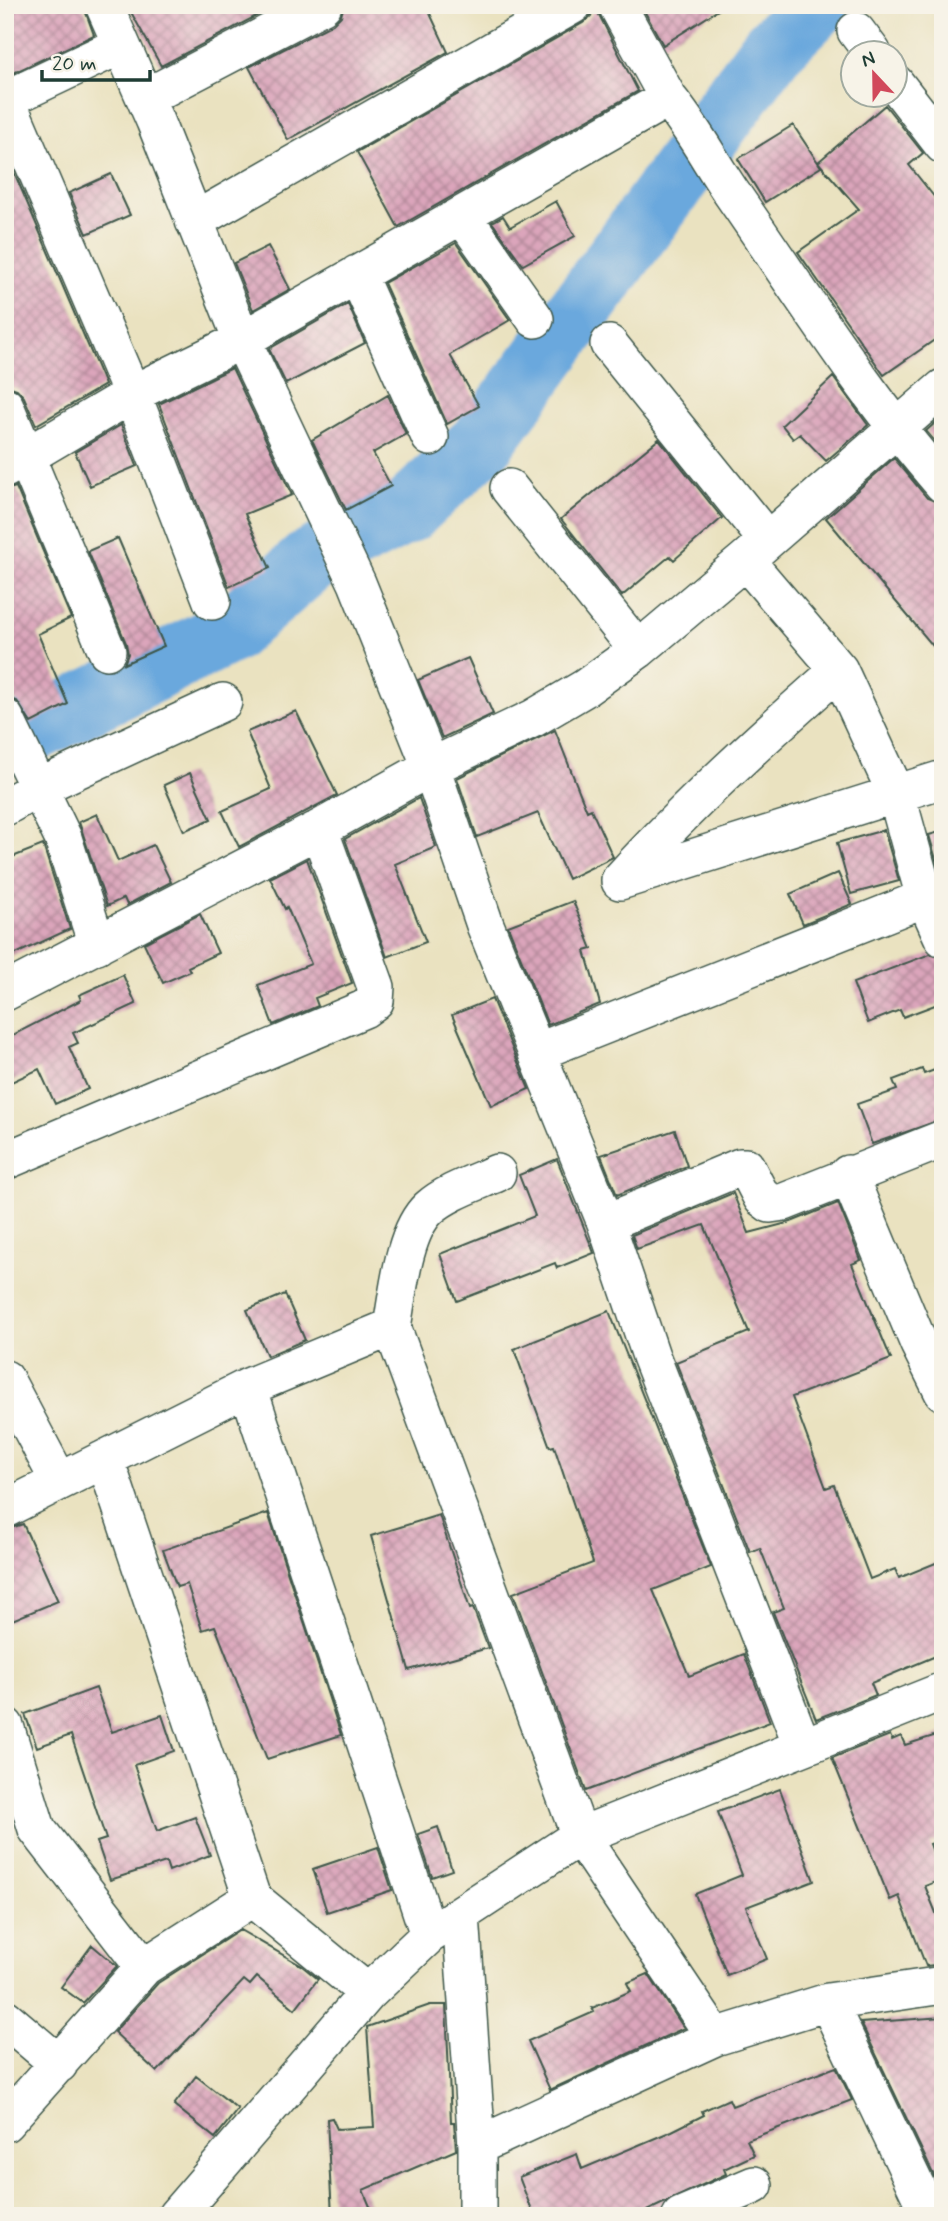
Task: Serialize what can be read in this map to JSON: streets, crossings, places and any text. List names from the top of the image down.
{
  "scale_bar": "20 m",
  "north": "top"
}
